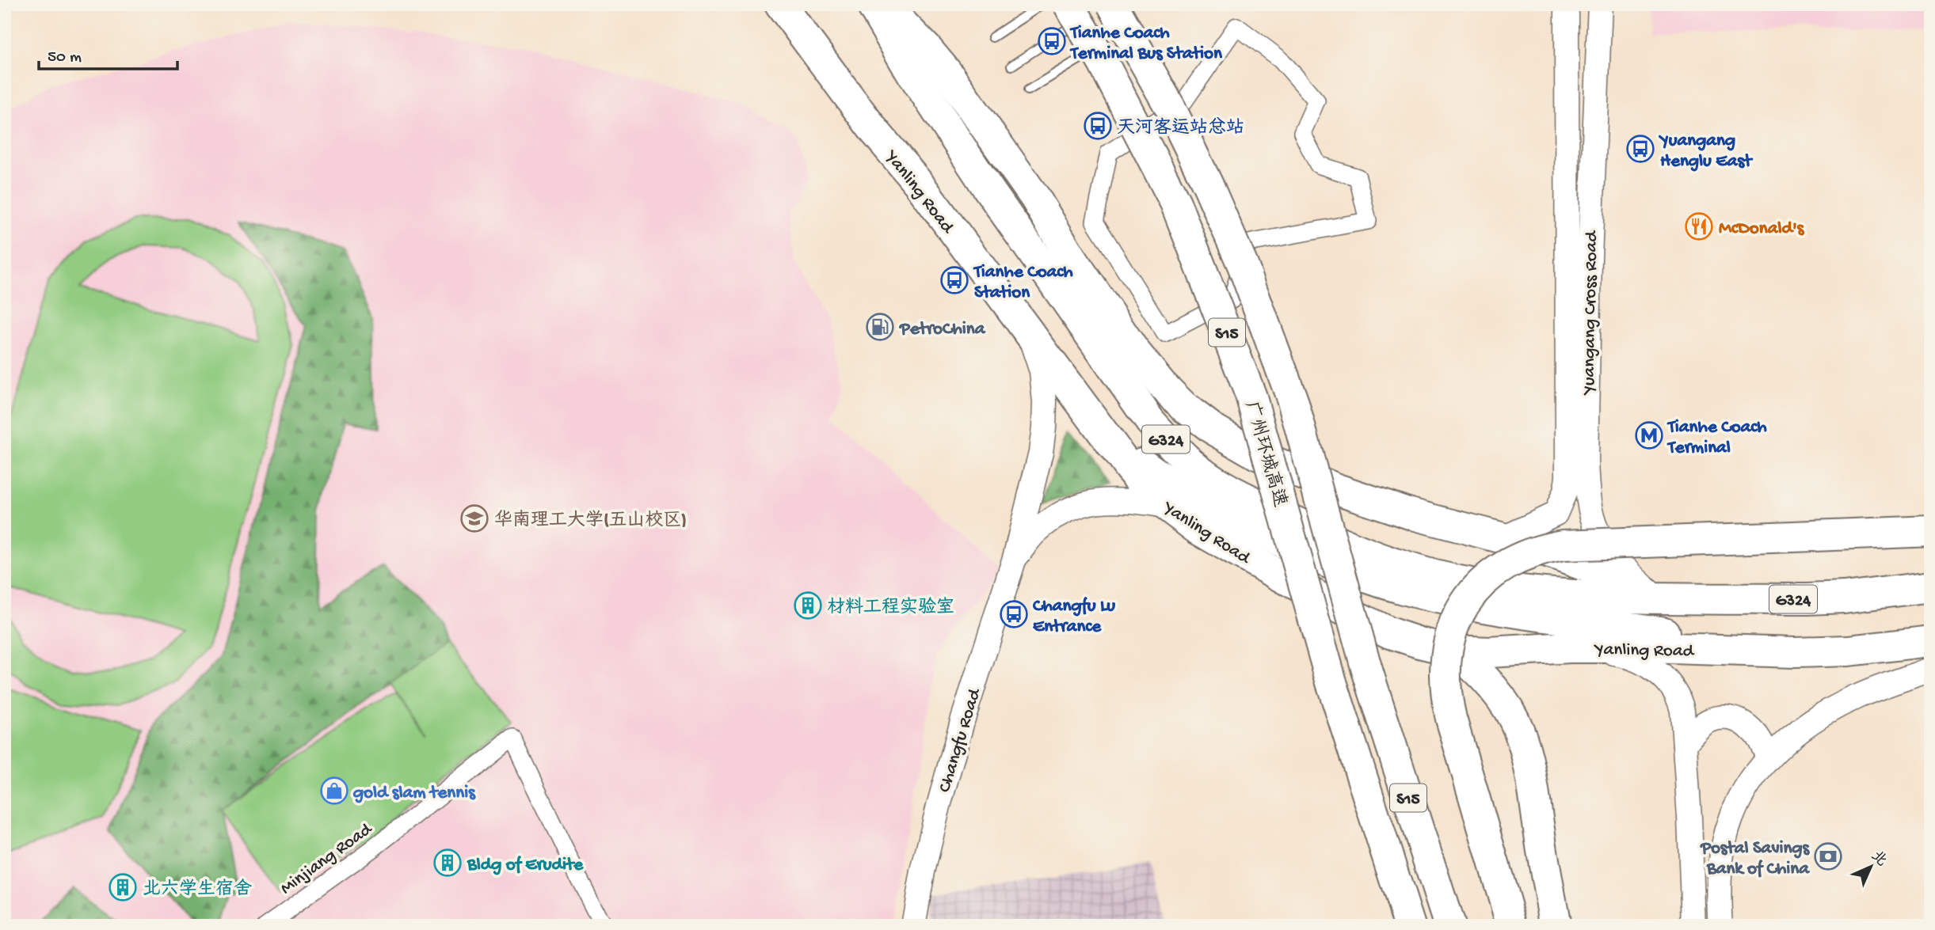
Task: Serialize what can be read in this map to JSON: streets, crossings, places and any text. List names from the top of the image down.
{
  "streets": {
    "highway": [
      "Yanling Road",
      "S15",
      "G324",
      "广州环城高速"
    ],
    "street": ["Yuangang Cross Road", "Changfu Road", "Minjiang Road"]
  },
  "crossings": [
    ["Yanling Road", "G324"],
    ["Yanling Road", "Changfu Road"],
    ["Yuangang Cross Road", "G324"],
    ["S15", "广州环城高速"]
  ],
  "places": {
    "bus stop": [
      "Tianhe Coach Terminal Bus Station",
      "天河客运站总站",
      "Yuangang Henglu East",
      "Tianhe Coach Station",
      "Changfu Lu Entrance"
    ],
    "restaurant": ["McDonald's"],
    "fuel station": ["PetroChina"],
    "metro station": ["Tianhe Coach Terminal"],
    "school or university": ["华南理工大学(五山校区)"],
    "building": ["材料工程实验室", "Bldg of Erudite", "北六学生宿舍"],
    "shop": ["gold slam tennis"],
    "bank": ["Postal Savings Bank of China"]
  },
  "scale_bar": "50 m",
  "north": "top right"
}
